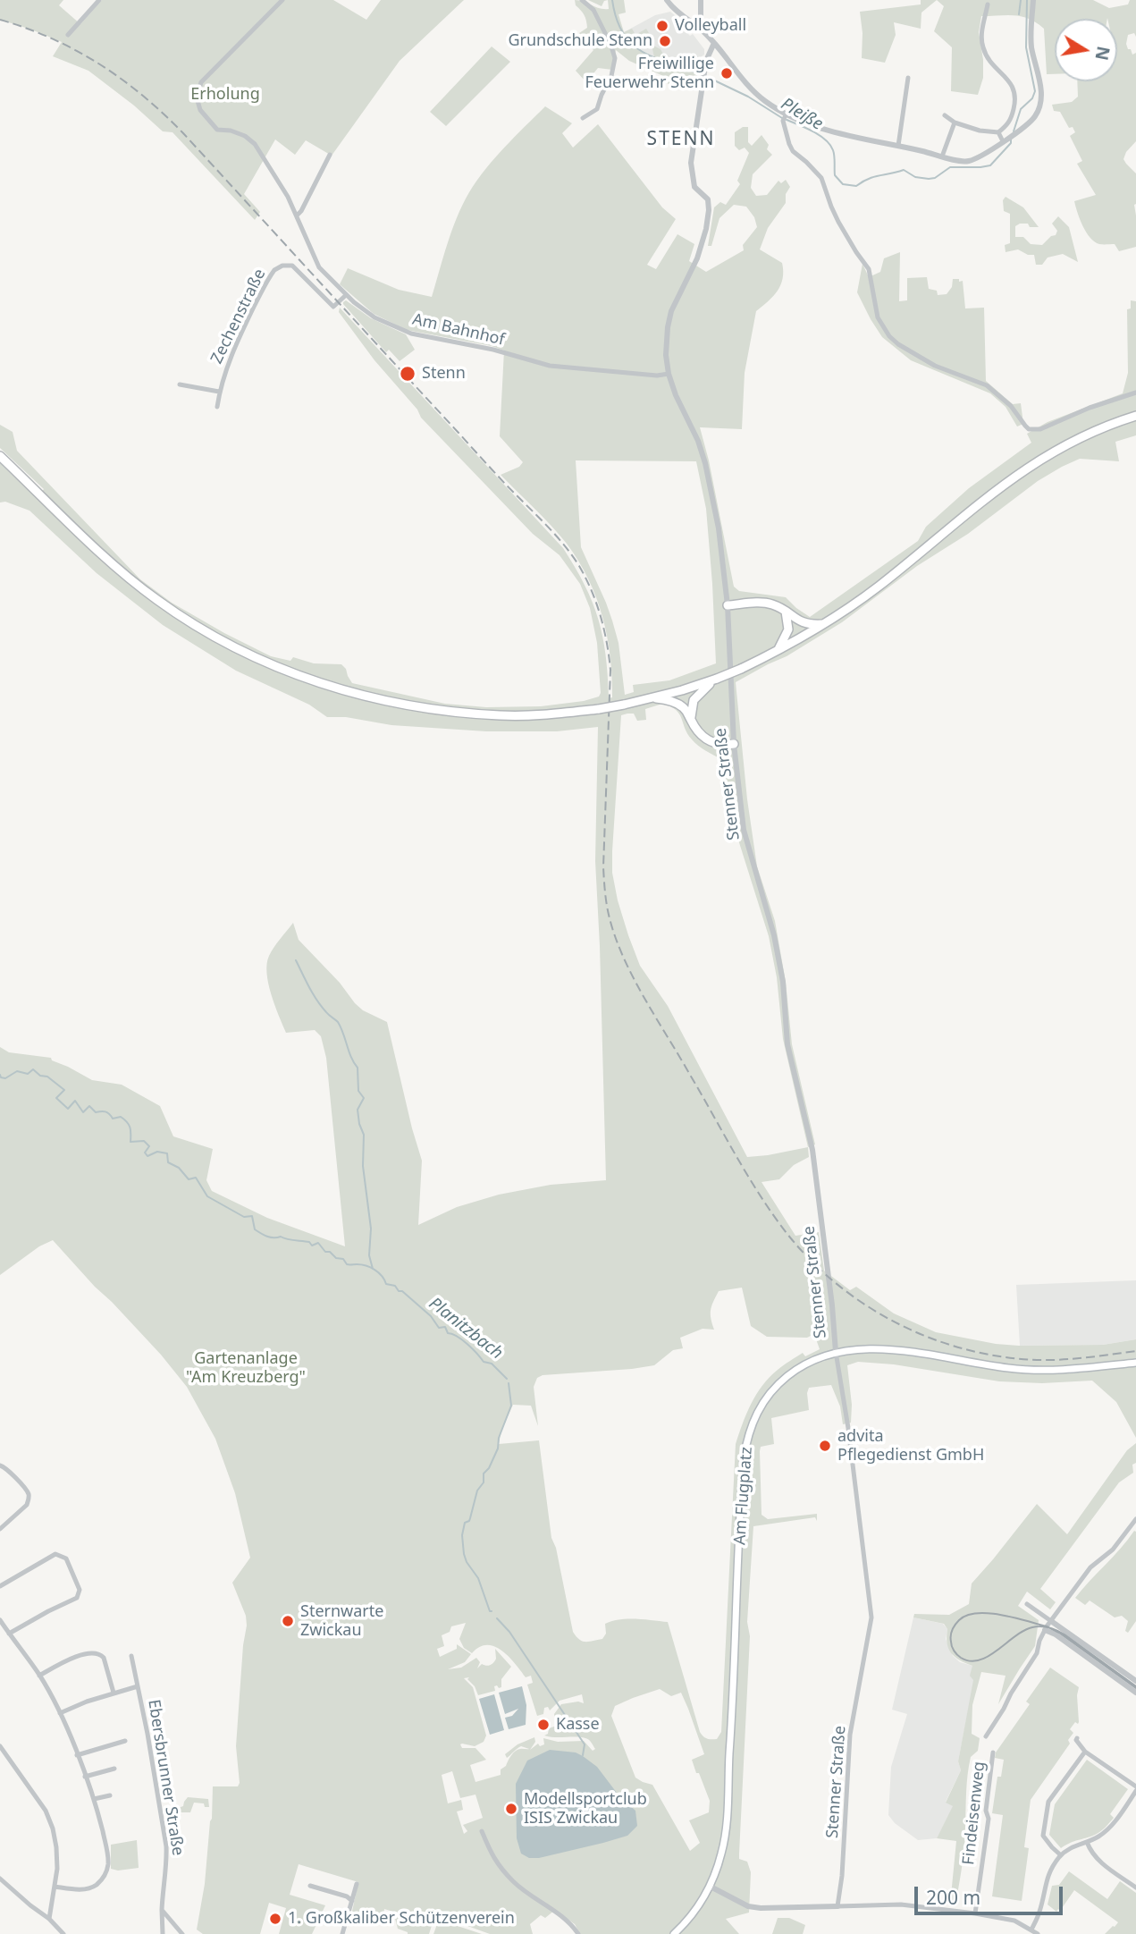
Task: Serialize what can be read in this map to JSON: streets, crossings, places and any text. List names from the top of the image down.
{
  "streets": {
    "main road": ["Am Flugplatz"],
    "street": [
      "Zechenstraße",
      "Am Bahnhof",
      "Stenner Straße",
      "Ebersbrunner Straße",
      "Findeisenweg"
    ]
  },
  "crossings": [
    ["Zechenstraße", "Am Bahnhof"],
    ["Am Bahnhof", "Stenner Straße"],
    ["Stenner Straße", "Am Flugplatz"]
  ],
  "districts": ["STENN"],
  "water": ["Pleiße", "Planitzbach"],
  "parks": ["Erholung", "Gartenanlage \"Am Kreuzberg\""],
  "places": [
    "Volleyball",
    "Grundschule Stenn",
    "Freiwillige Feuerwehr Stenn",
    "Stenn",
    "advita Pflegedienst GmbH",
    "Sternwarte Zwickau",
    "Kasse",
    "Modellsportclub ISIS Zwickau",
    "1. Großkaliber Schützenverein"
  ],
  "scale_bar": "200 m",
  "north": "right"
}
